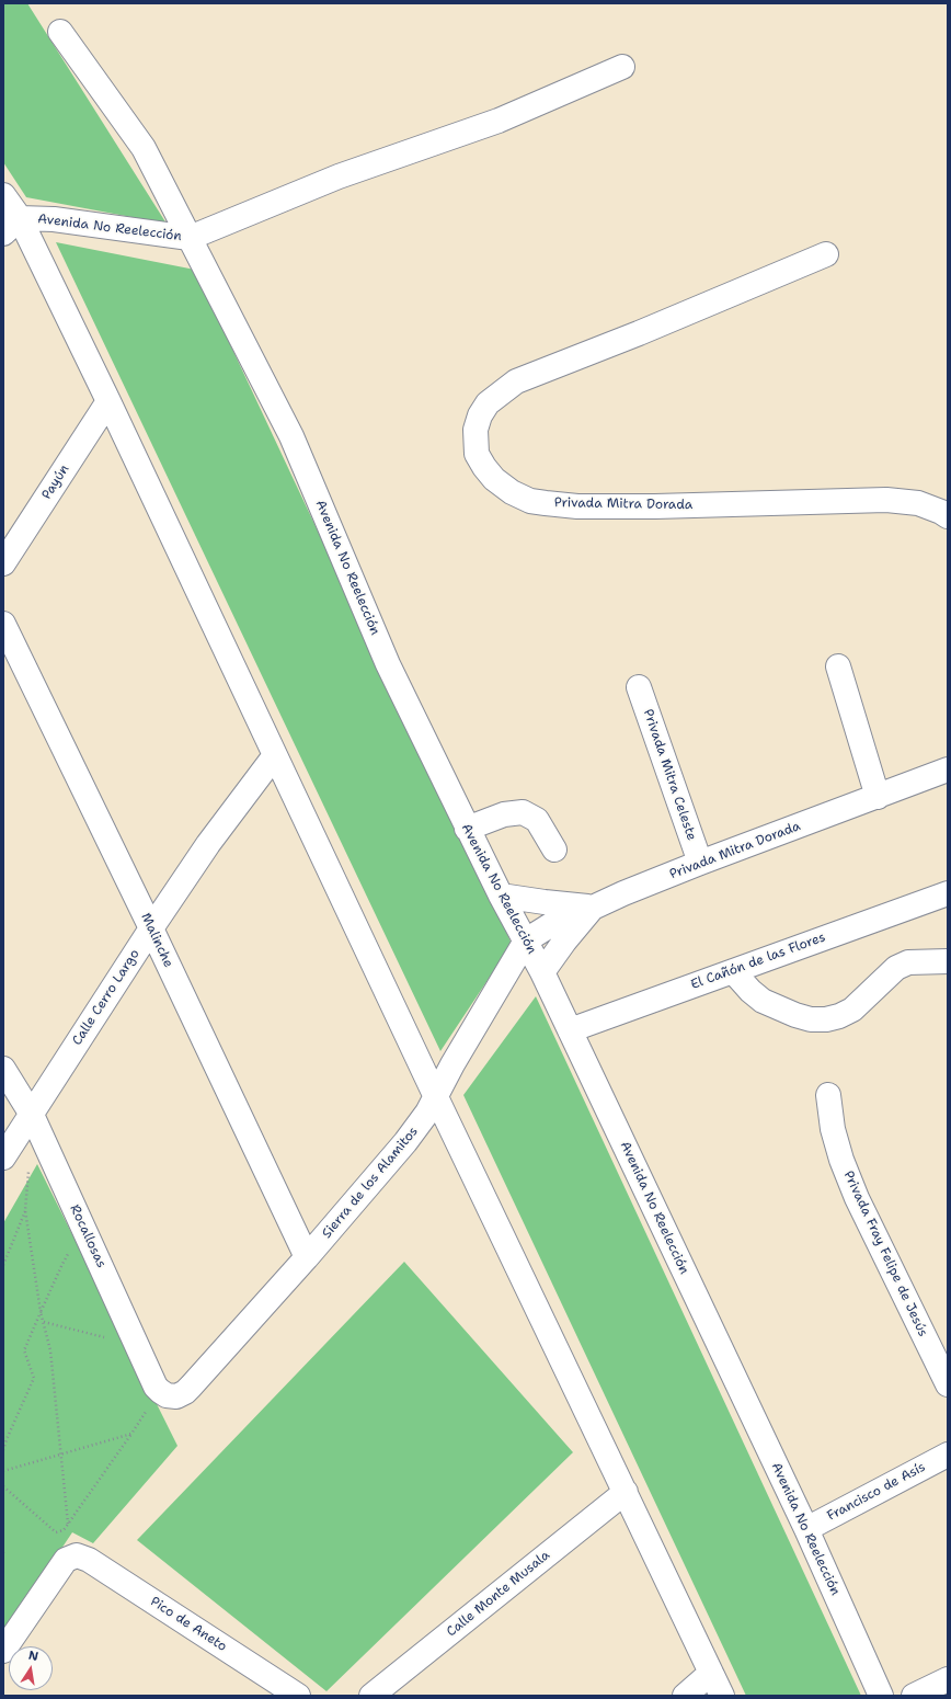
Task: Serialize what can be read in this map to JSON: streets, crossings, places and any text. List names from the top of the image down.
{
  "streets": {
    "street": [
      "Avenida No Reelección",
      "Payún",
      "Privada Mitra Dorada",
      "Privada Mitra Celeste",
      "Malinche",
      "El Cañón de las Flores",
      "Calle Cerro Largo",
      "Sierra de los Alamitos",
      "Rocallosas",
      "Privada Fray Felipe de Jesús",
      "Francisco de Asís",
      "Calle Monte Musala",
      "Pico de Aneto"
    ]
  },
  "crossings": [
    ["Avenida No Reelección", "Payún"],
    ["Avenida No Reelección", "Privada Mitra Dorada"],
    ["Avenida No Reelección", "El Cañón de las Flores"],
    ["Avenida No Reelección", "Calle Cerro Largo"],
    ["Avenida No Reelección", "Sierra de los Alamitos"],
    ["Avenida No Reelección", "Francisco de Asís"],
    ["Avenida No Reelección", "Calle Monte Musala"],
    ["Privada Mitra Dorada", "Privada Mitra Celeste"],
    ["Privada Mitra Dorada", "Sierra de los Alamitos"],
    ["Malinche", "Calle Cerro Largo"],
    ["Malinche", "Sierra de los Alamitos"],
    ["Calle Cerro Largo", "Rocallosas"],
    ["Sierra de los Alamitos", "Rocallosas"]
  ],
  "north": "top"
}
